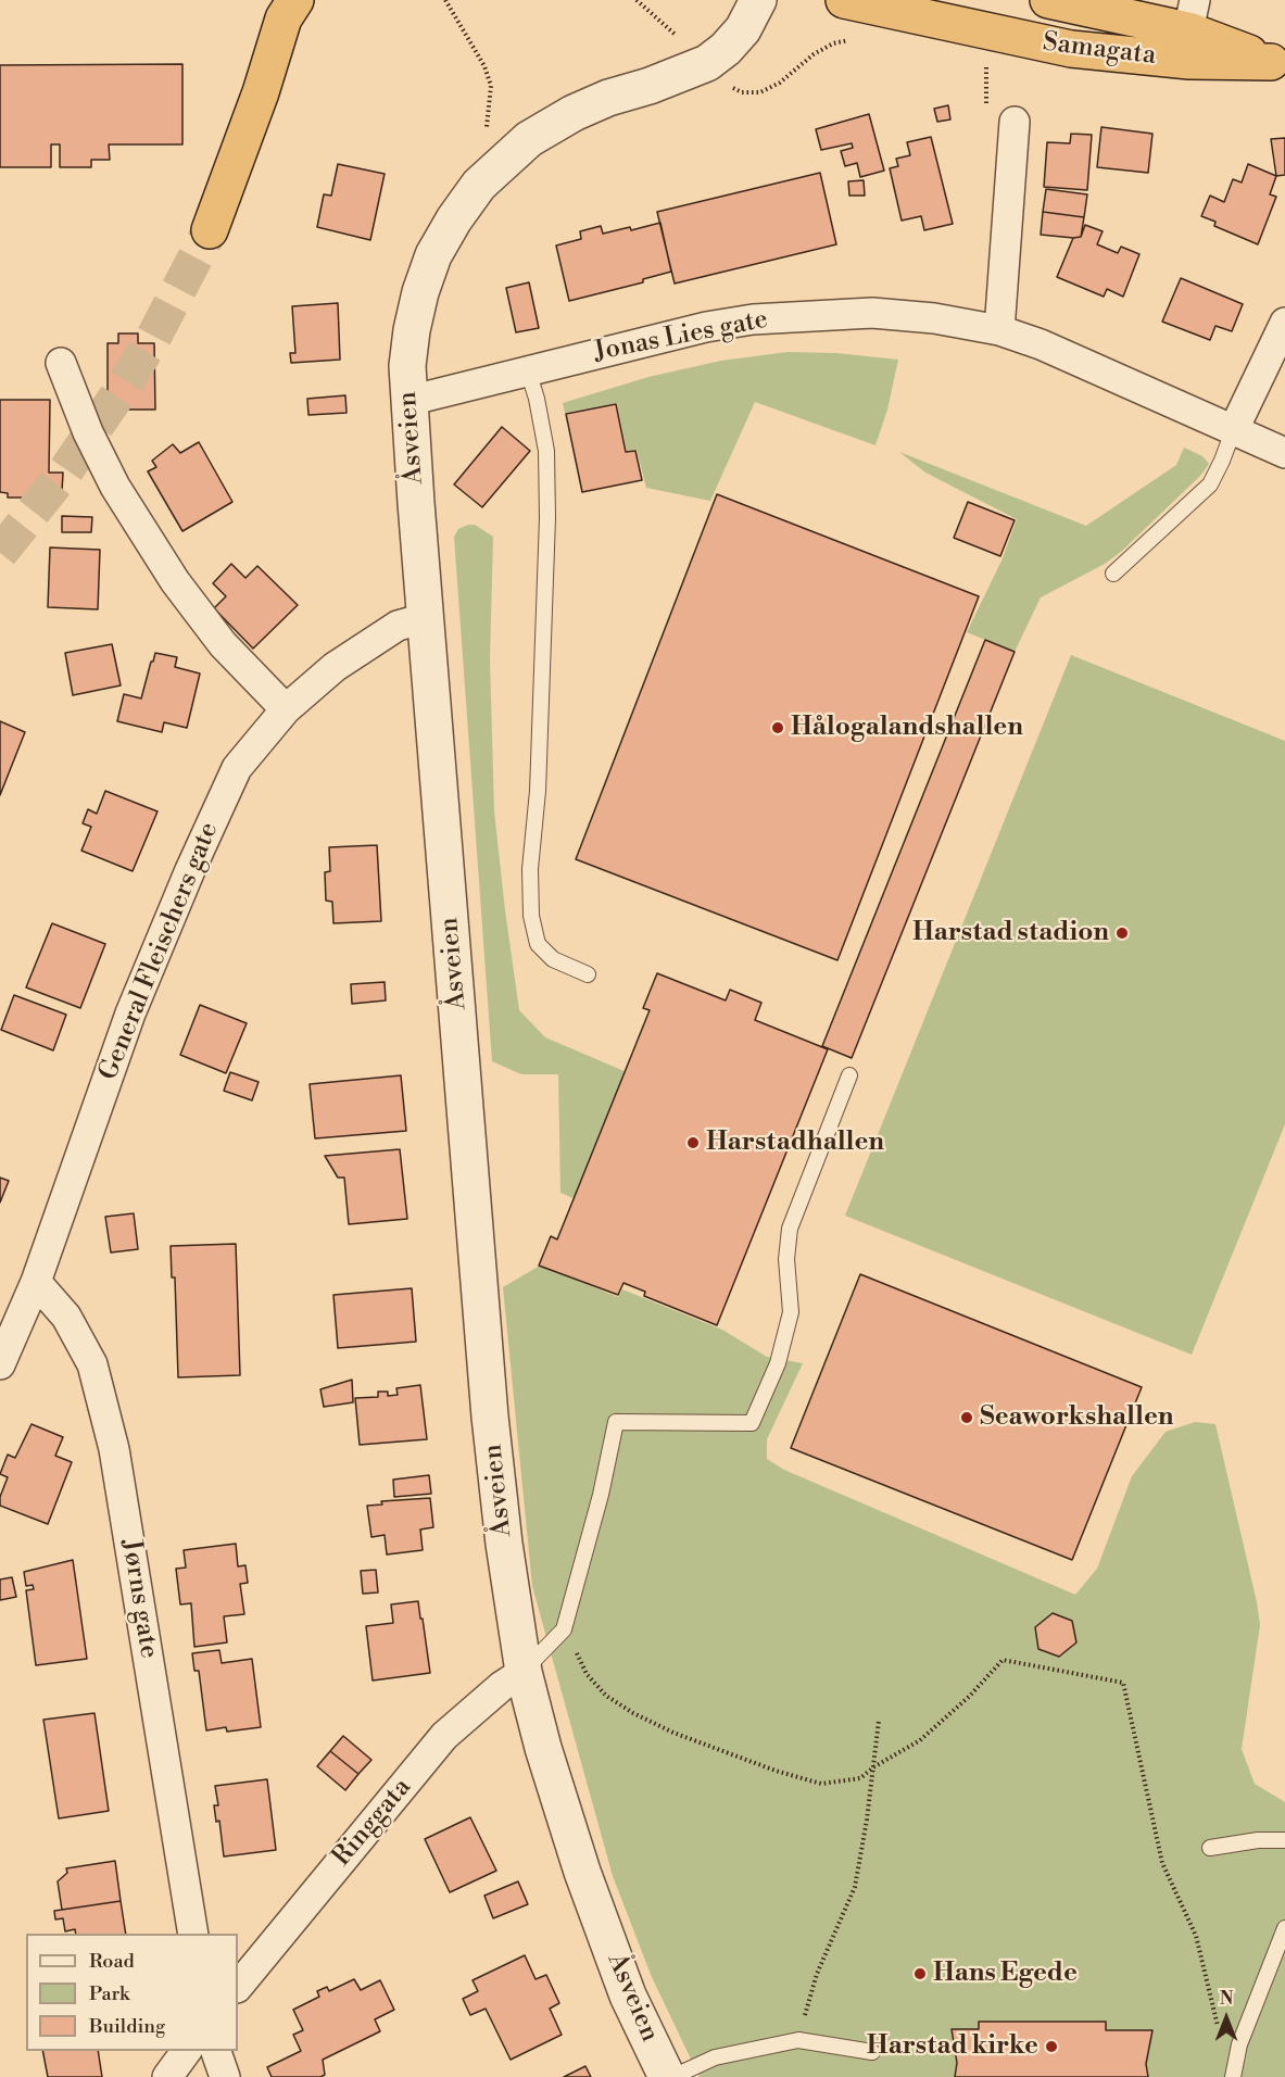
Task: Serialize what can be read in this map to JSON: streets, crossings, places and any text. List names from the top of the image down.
{
  "streets": {
    "highway": ["Samagata"],
    "street": [
      "Jonas Lies gate",
      "Åsveien",
      "General Fleischers gate",
      "Jørns gate",
      "Ringgata"
    ]
  },
  "crossings": [
    ["Jonas Lies gate", "Åsveien"],
    ["Åsveien", "General Fleischers gate"],
    ["Åsveien", "Ringgata"],
    ["General Fleischers gate", "Jørns gate"]
  ],
  "places": [
    "Hålogalandshallen",
    "Harstad stadion",
    "Harstadhallen",
    "Seaworkshallen",
    "Hans Egede",
    "Harstad kirke"
  ],
  "legend": ["Road", "Park", "Building"],
  "north": "top"
}
